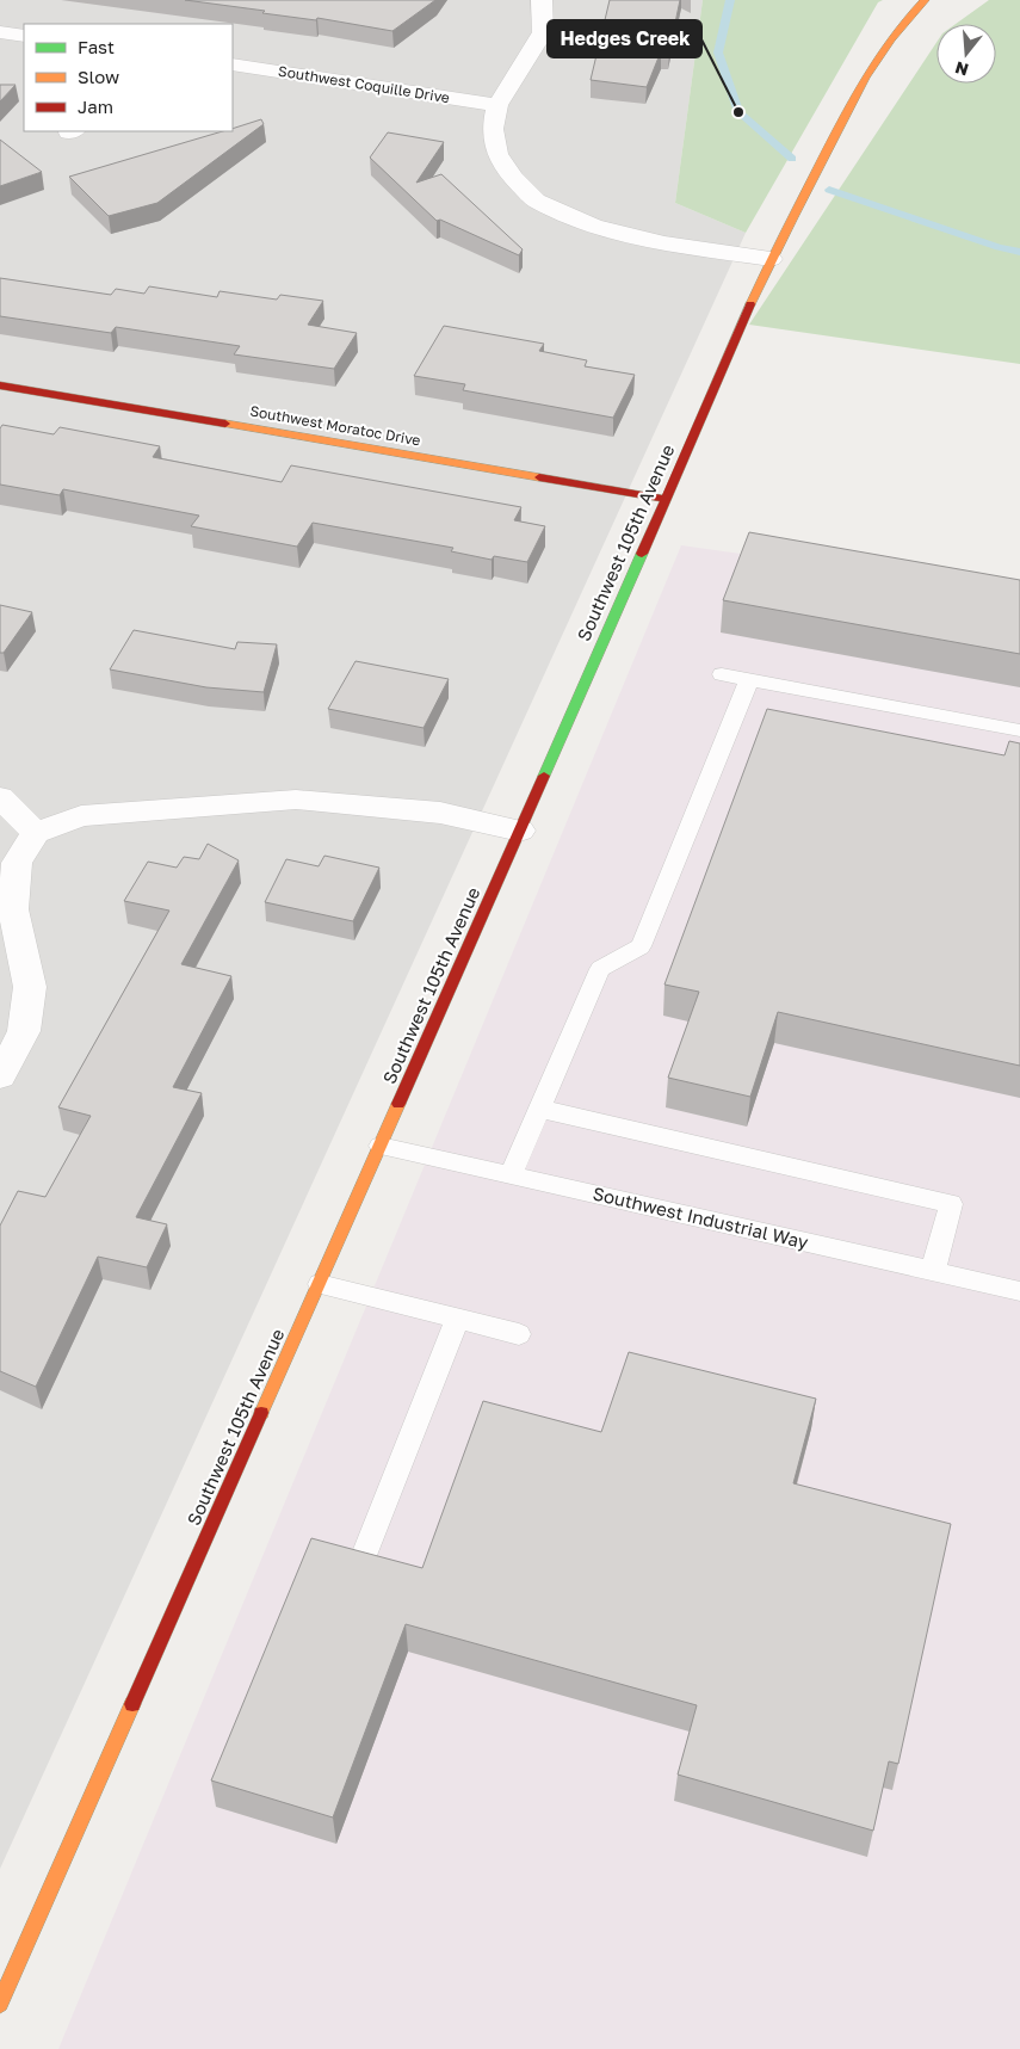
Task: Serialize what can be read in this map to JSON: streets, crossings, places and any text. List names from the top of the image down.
{
  "streets": {
    "street": ["Southwest Coquille Drive", "Southwest Moratoc Drive", "Southwest 105th Avenue"],
    "lane": ["Southwest Industrial Way"]
  },
  "crossings": [
    ["Southwest Moratoc Drive", "Southwest 105th Avenue"],
    ["Southwest 105th Avenue", "Southwest Industrial Way"]
  ],
  "places": ["Hedges Creek"],
  "legend": ["Fast", "Slow", "Jam"],
  "north": "bottom"
}
